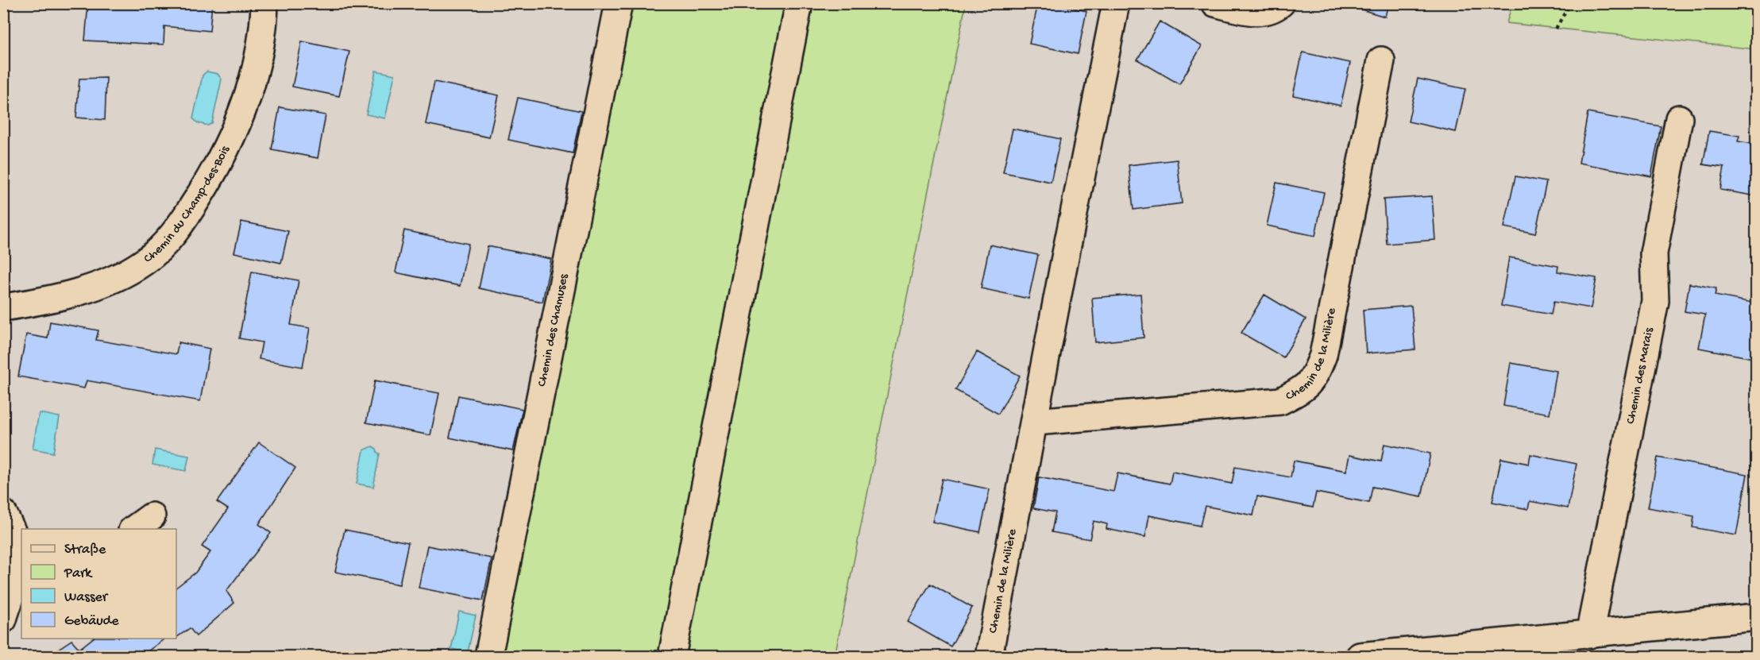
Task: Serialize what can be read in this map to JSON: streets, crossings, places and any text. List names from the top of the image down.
{
  "streets": {
    "street": [
      "Chemin du Champ-des-Bois",
      "Chemin des Chamuses",
      "Chemin de la Milière",
      "Chemin des Marais"
    ]
  },
  "legend": [
    "Straße",
    "Park",
    "Wasser",
    "Gebäude"
  ]
}
